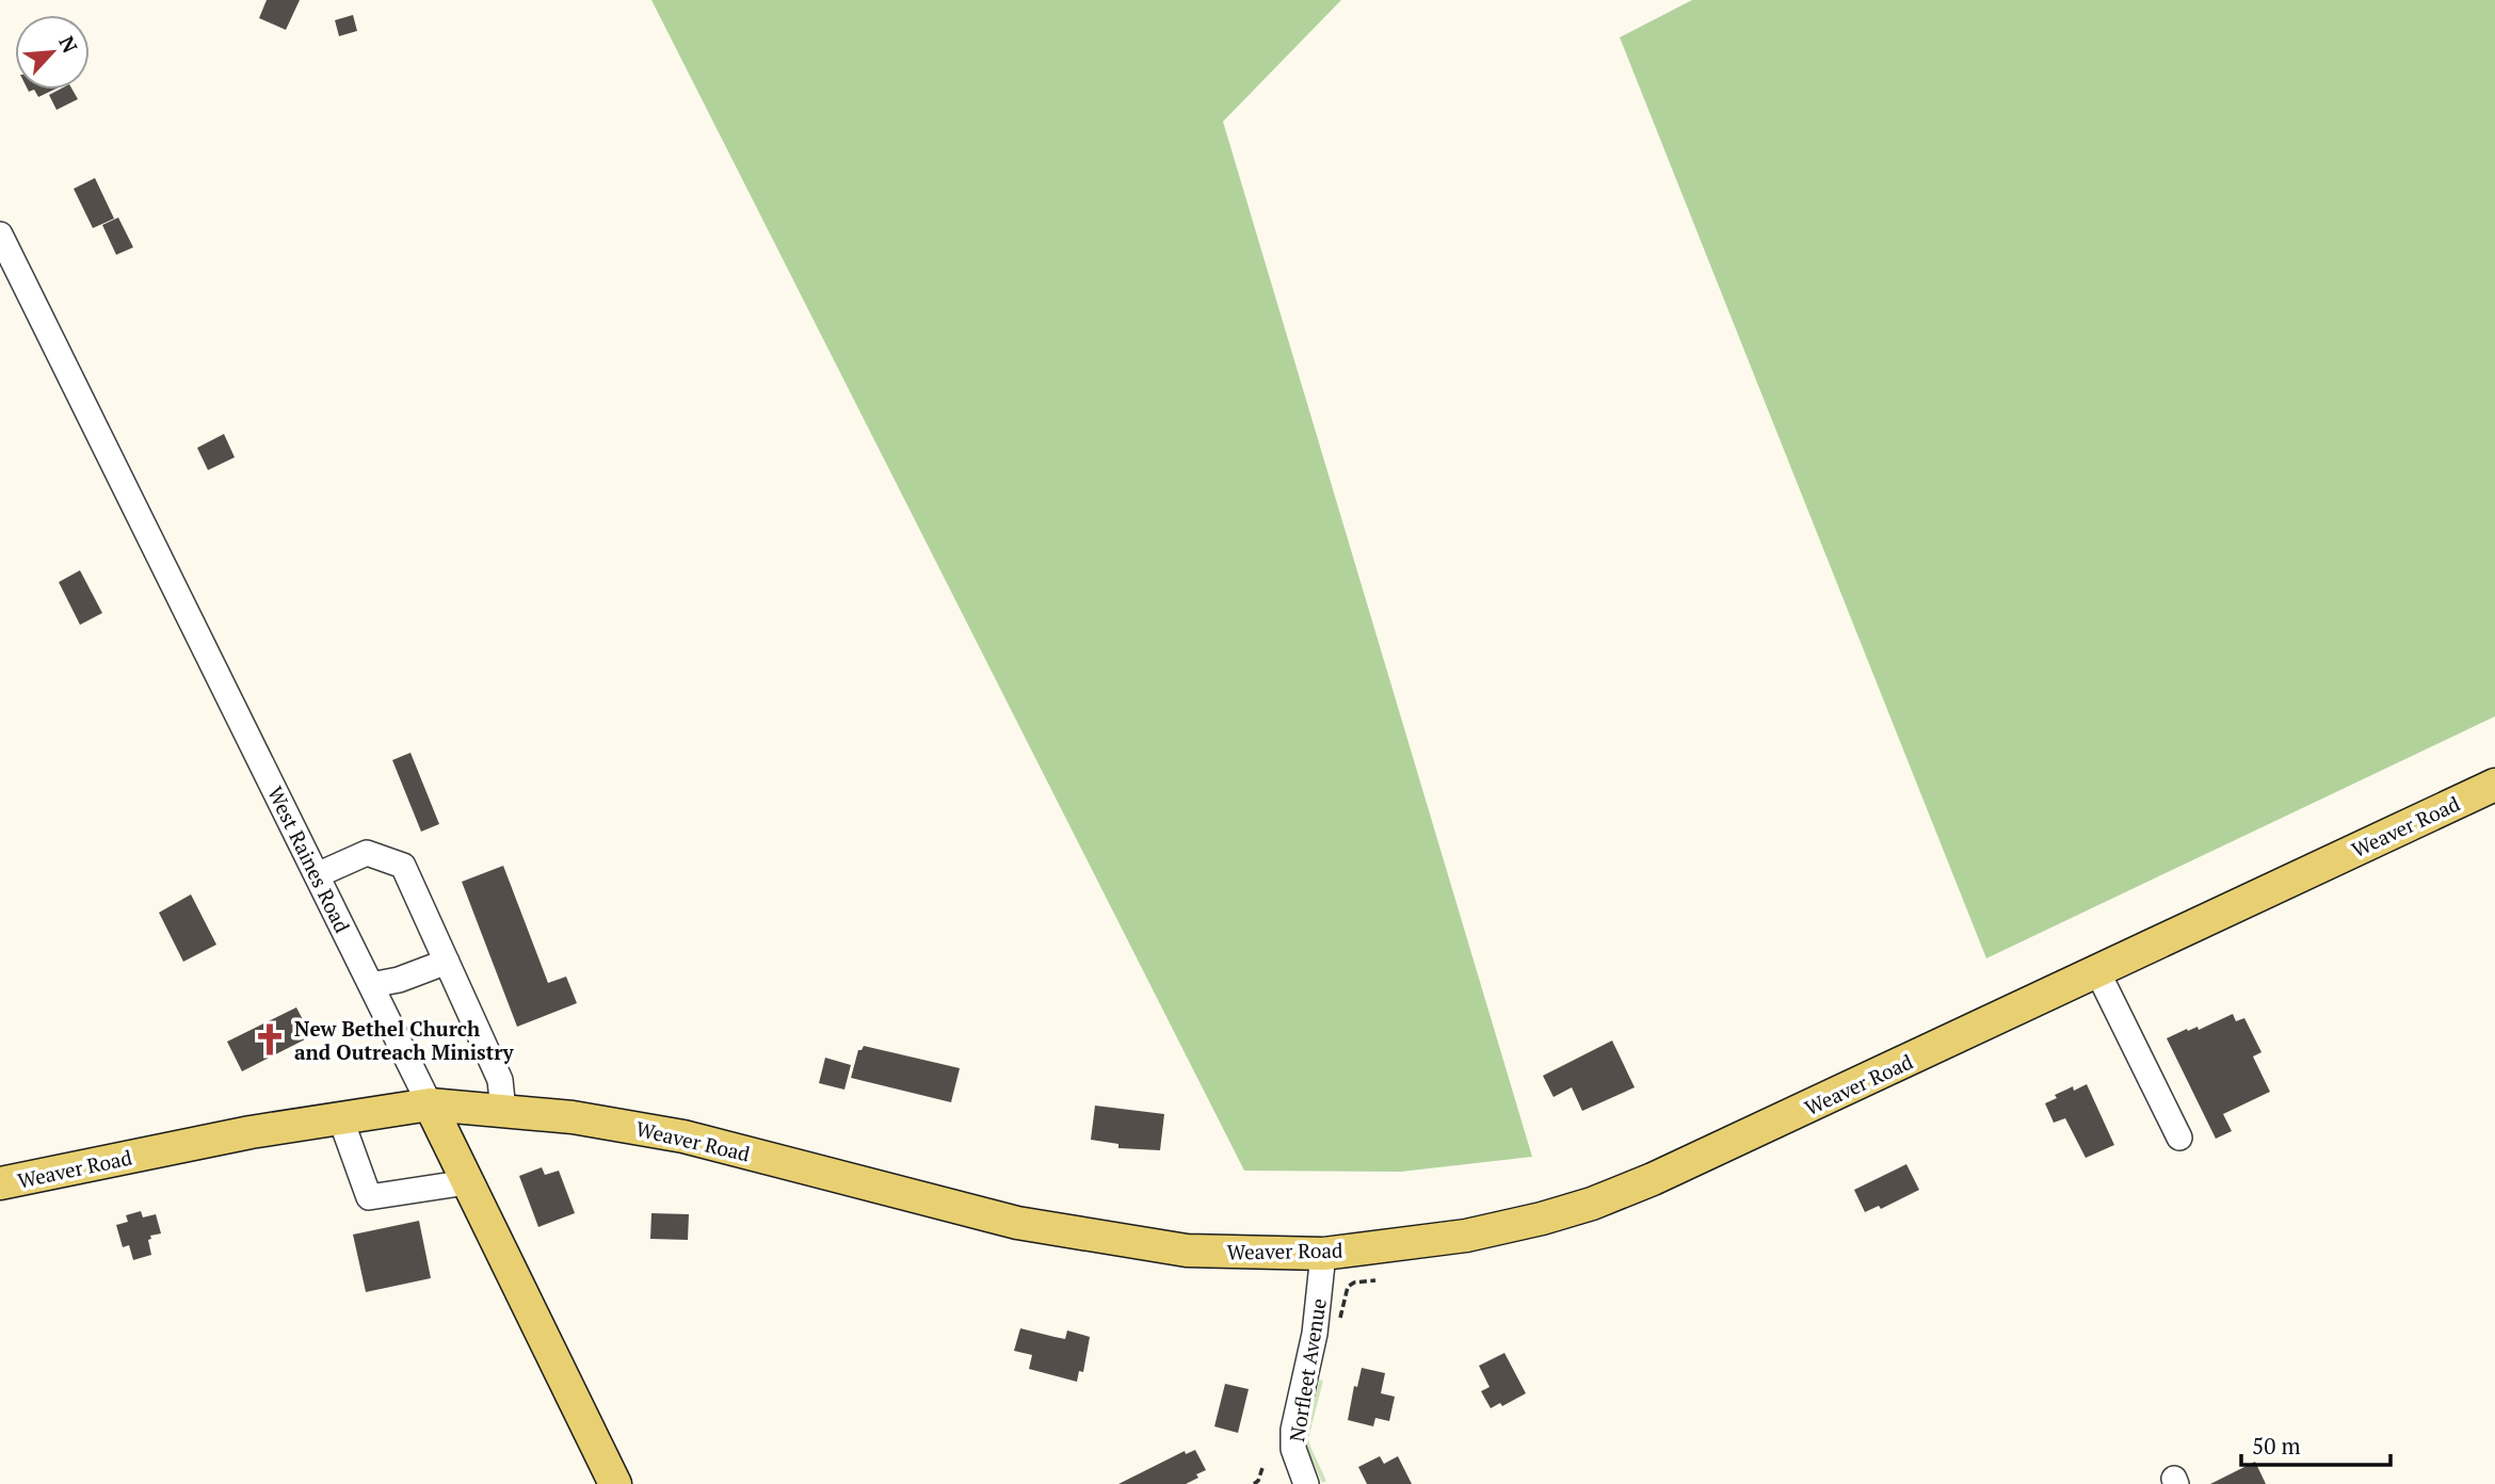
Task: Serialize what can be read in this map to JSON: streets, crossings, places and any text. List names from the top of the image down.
{
  "streets": {
    "main road": ["Weaver Road", "West Raines Road"],
    "street": ["Norfleet Avenue"]
  },
  "crossings": [
    ["Weaver Road", "West Raines Road"],
    ["Weaver Road", "Norfleet Avenue"]
  ],
  "places": {
    "church": ["New Bethel Church and Outreach Ministry"]
  },
  "scale_bar": "50 m",
  "north": "top right"
}
